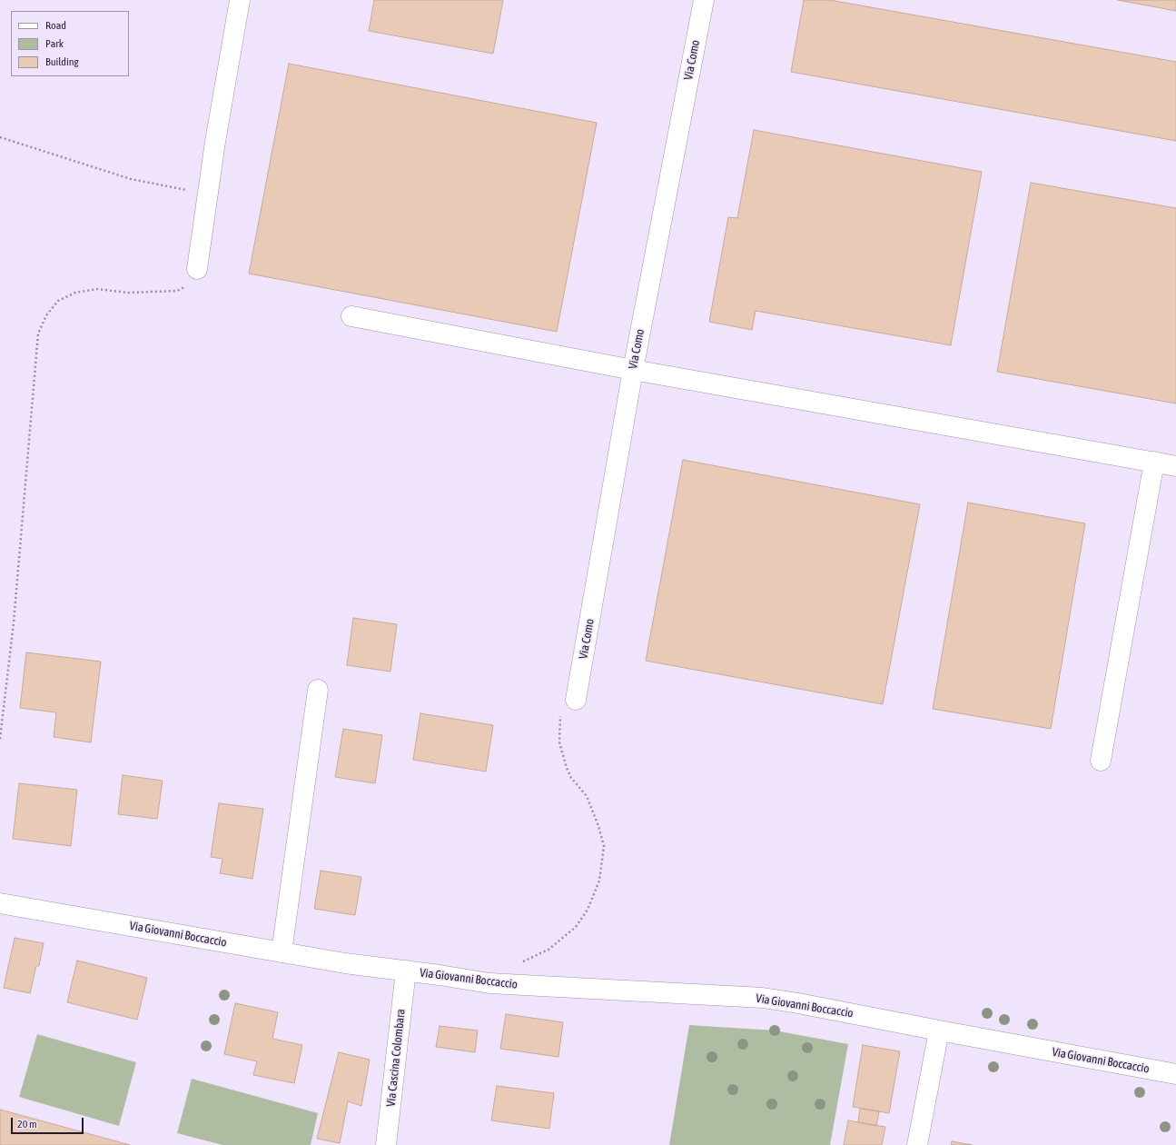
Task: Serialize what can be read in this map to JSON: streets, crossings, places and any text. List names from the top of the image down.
{
  "streets": {
    "street": ["Via Como", "Via Giovanni Boccaccio", "Via Cascina Colombara"]
  },
  "crossings": [
    ["Via Giovanni Boccaccio", "Via Cascina Colombara"]
  ],
  "legend": ["Road", "Park", "Building"],
  "scale_bar": "20 m"
}
